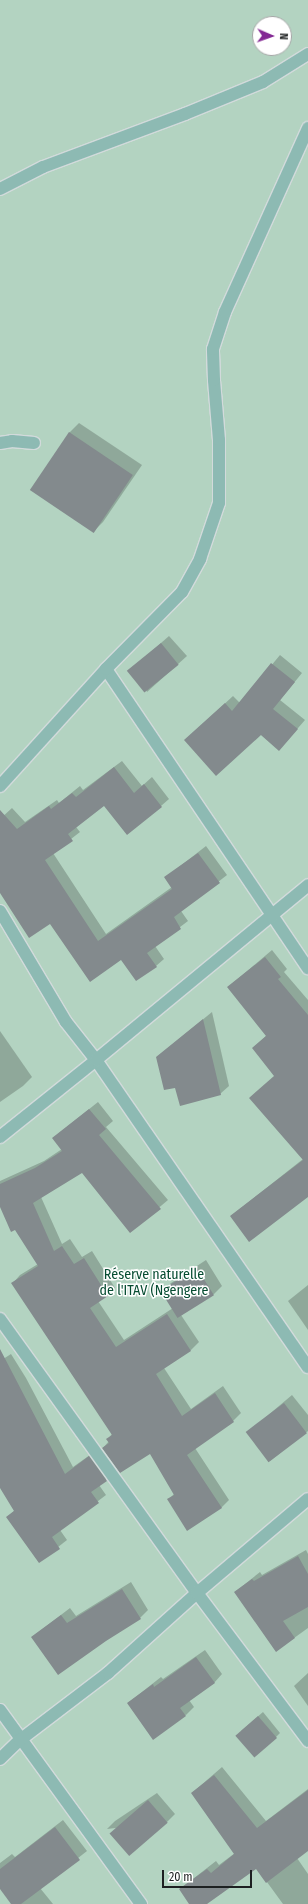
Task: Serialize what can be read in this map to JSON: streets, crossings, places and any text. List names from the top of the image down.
{
  "parks": ["Réserve naturelle de l'ITAV (Ngengere"],
  "scale_bar": "20 m",
  "north": "right"
}
